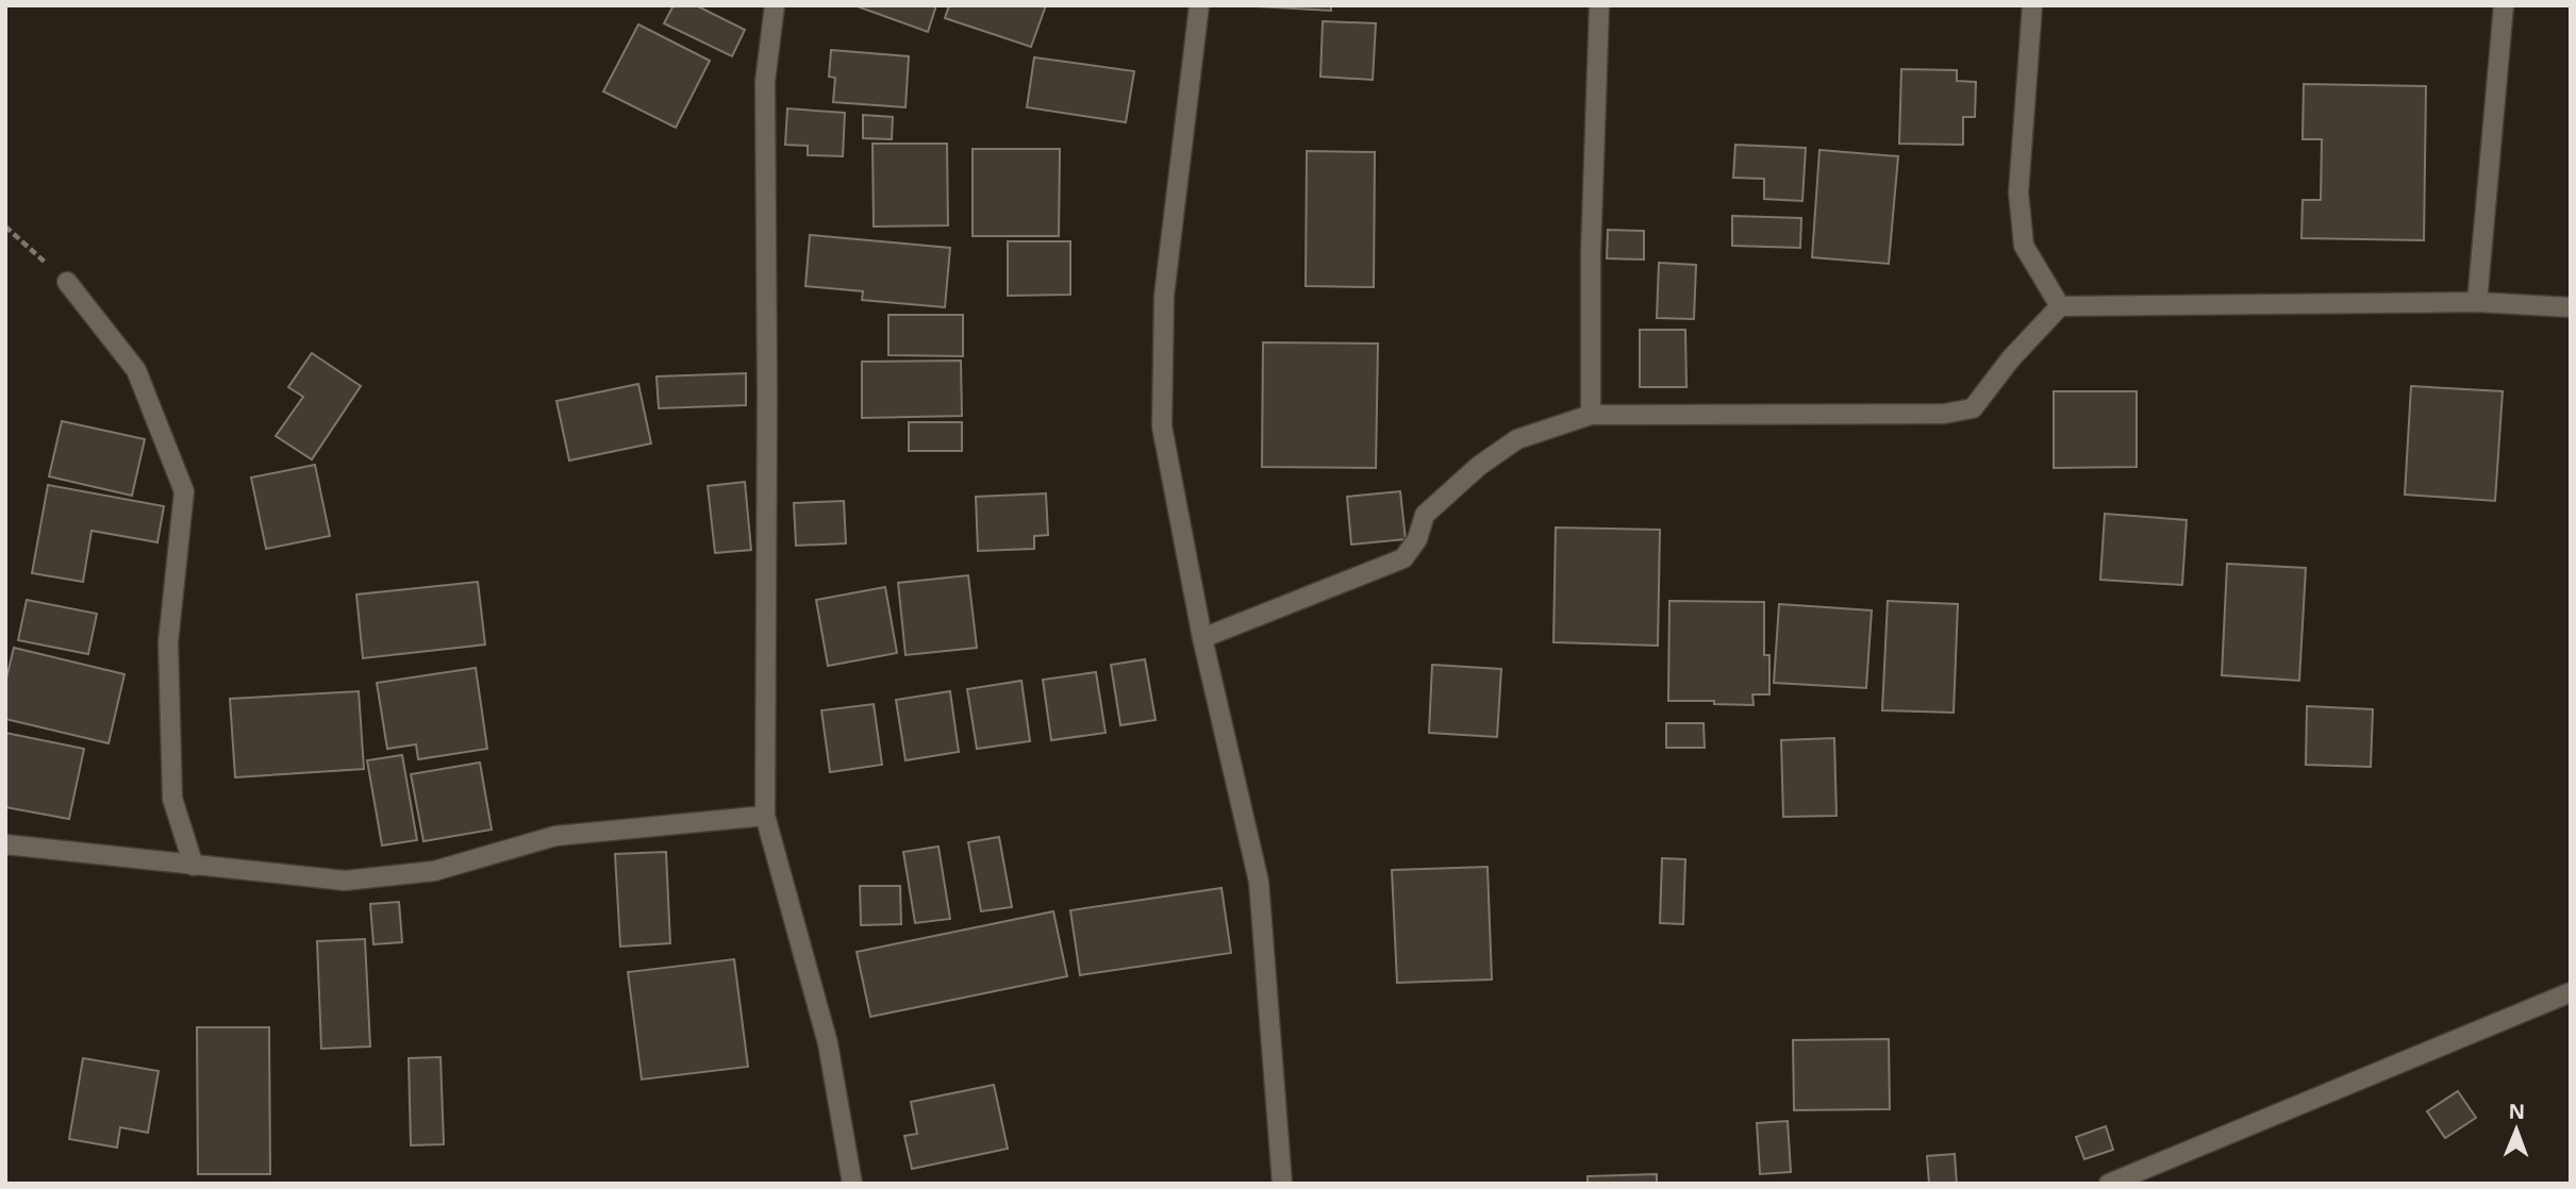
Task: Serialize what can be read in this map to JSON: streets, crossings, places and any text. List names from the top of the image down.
{
  "north": "top"
}
